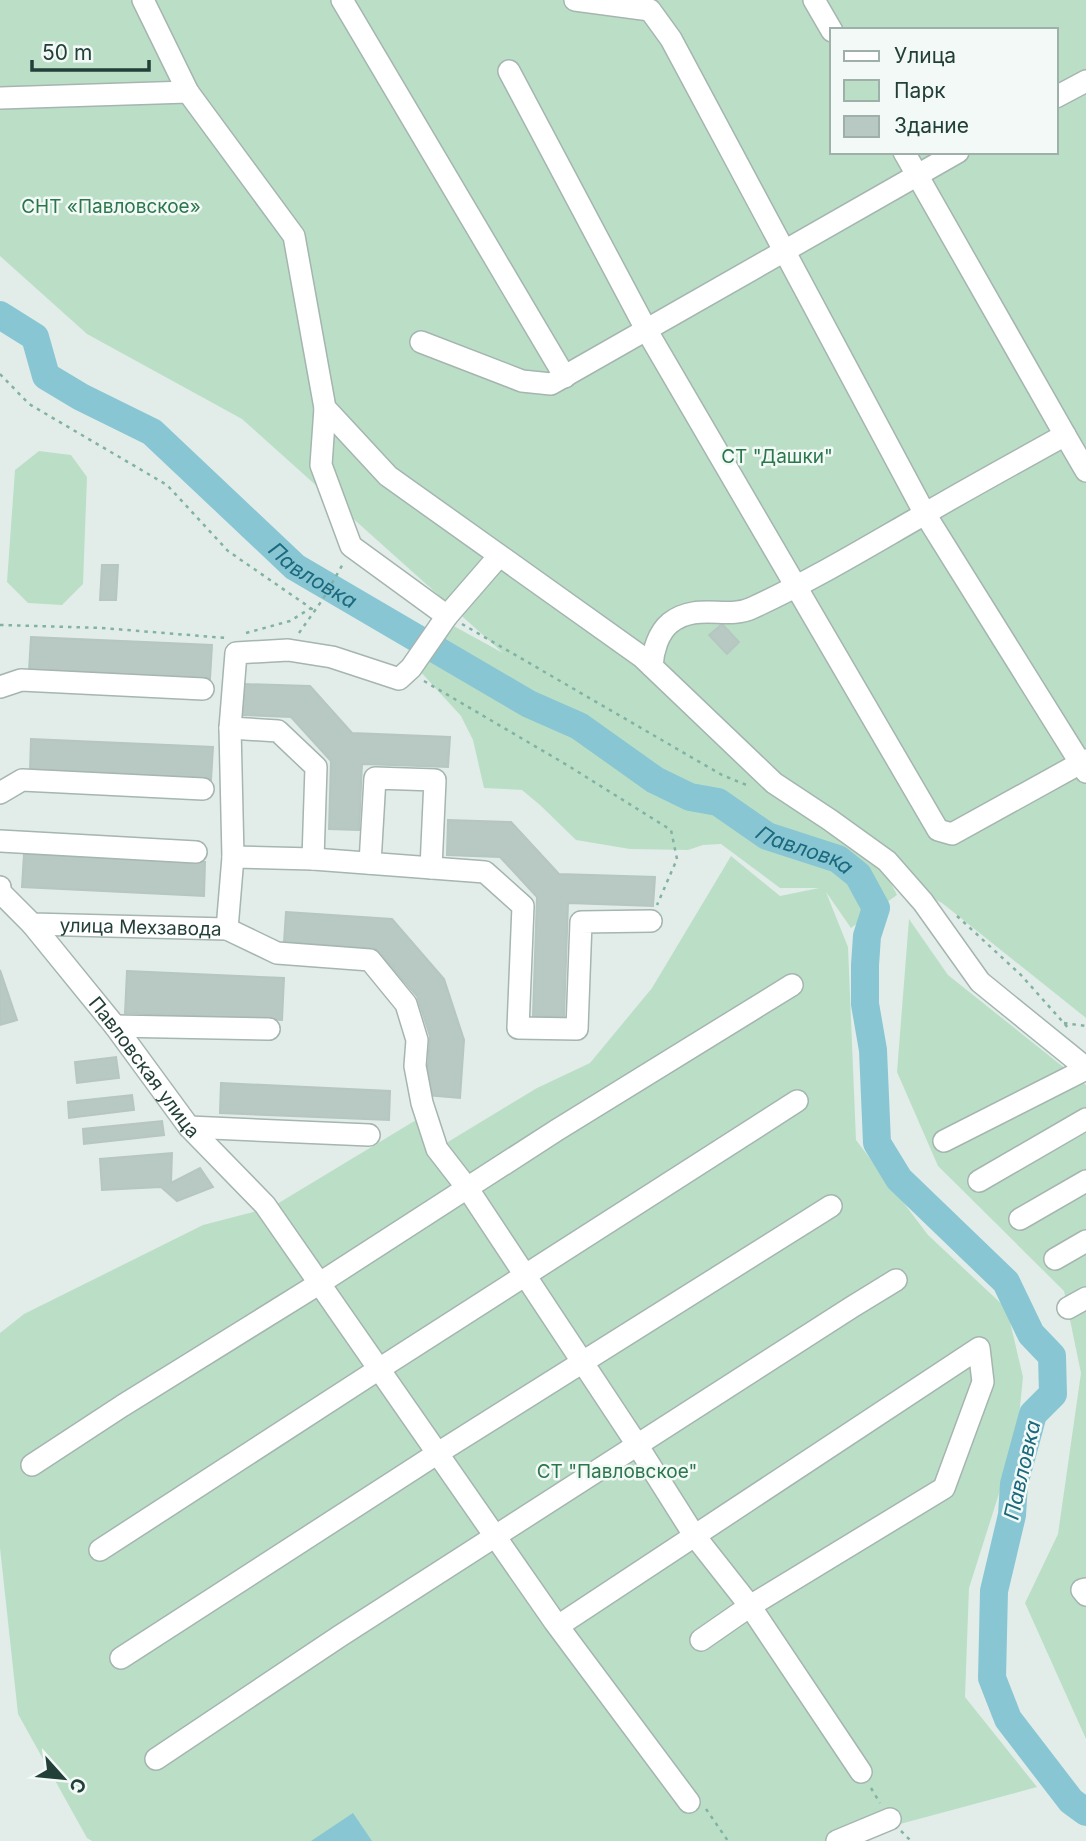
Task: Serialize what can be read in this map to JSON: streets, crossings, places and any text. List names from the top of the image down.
{
  "streets": {
    "street": ["улица Мехзавода", "Павловская улица"]
  },
  "crossings": [
    ["улица Мехзавода", "Павловская улица"]
  ],
  "water": ["Павловка"],
  "parks": ["СНТ «Павловское»", "СТ \"Дашки\"", "СТ \"Павловское\""],
  "legend": ["Улица", "Парк", "Здание"],
  "scale_bar": "50 m",
  "north": "bottom right"
}
